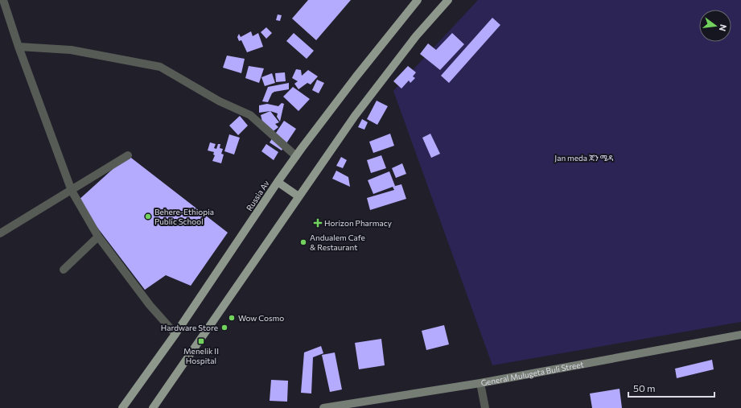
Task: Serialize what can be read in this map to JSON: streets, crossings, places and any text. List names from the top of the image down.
{
  "streets": {
    "main road": ["Russia Av", "General Mulugeta Buli Street"]
  },
  "parks": ["Jan meda ጃን ሜዳ"],
  "places": {
    "other": [
      "Behere-Ethiopia Public School",
      "Andualem Cafe & Restaurant",
      "Wow Cosmo",
      "Hardware Store"
    ],
    "health": ["Horizon Pharmacy"],
    "transit": ["Menelik II Hospital"]
  },
  "scale_bar": "50 m",
  "north": "right"
}
